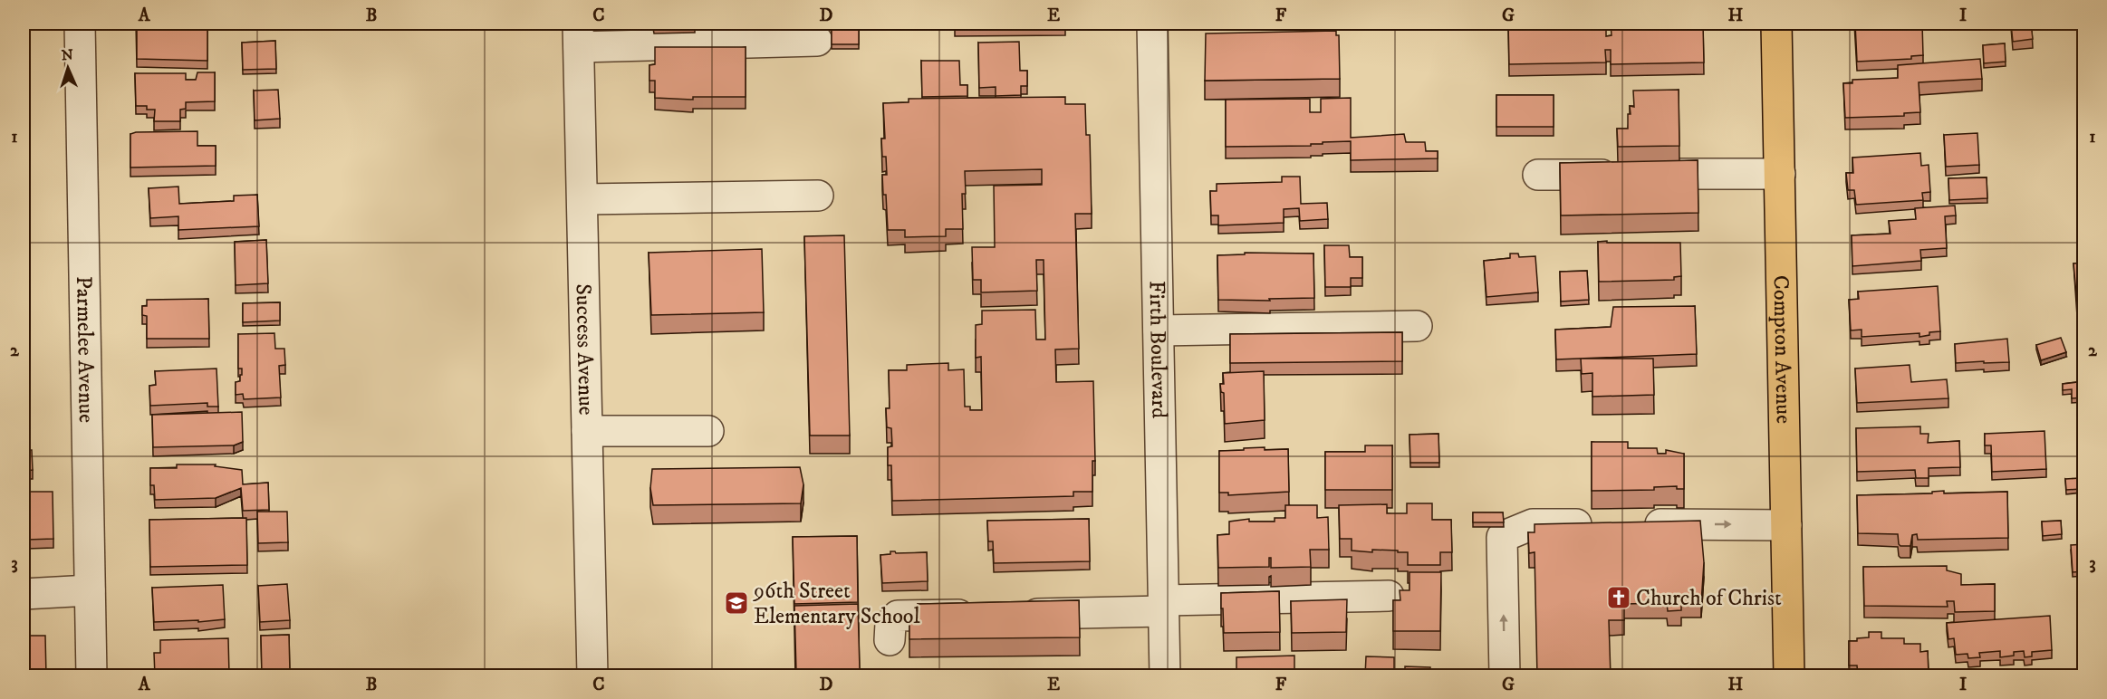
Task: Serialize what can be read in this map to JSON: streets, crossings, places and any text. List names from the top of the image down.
{
  "streets": {
    "main road": ["Compton Avenue"],
    "street": ["Parmelee Avenue", "Success Avenue", "Firth Boulevard"]
  },
  "places": {
    "church": ["Church of Christ"],
    "school or university": ["96th Street Elementary School"]
  },
  "north": "top",
  "grid": {
    "columns": [
      "A",
      "B",
      "C",
      "D",
      "E",
      "F",
      "G",
      "H",
      "I"
    ],
    "rows": ["1", "2", "3"]
  }
}
